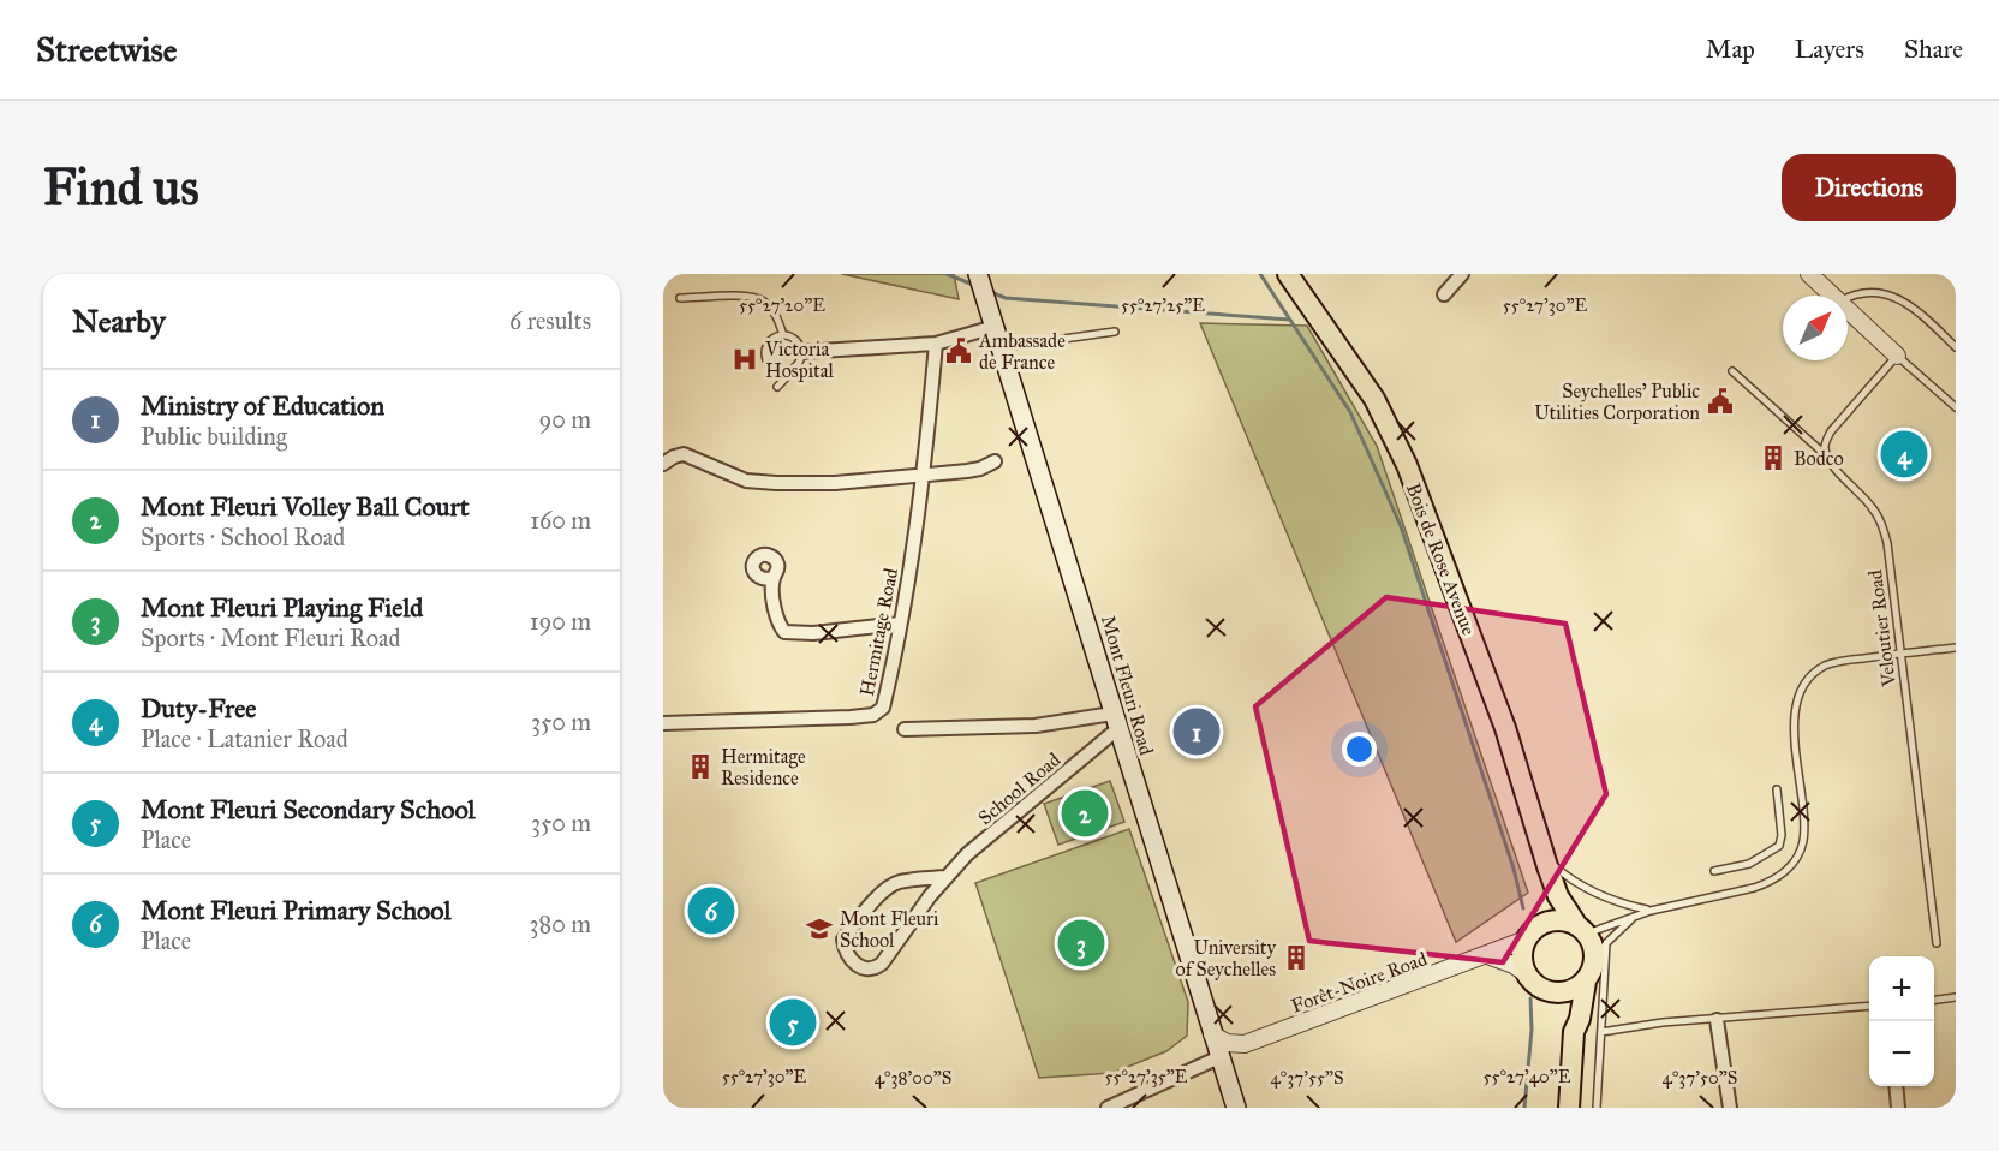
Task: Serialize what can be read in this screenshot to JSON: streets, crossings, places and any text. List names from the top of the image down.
{
  "streets": {
    "main road": ["Bois de Rose Avenue", "Mont Fleuri Road"],
    "street": ["Hermitage Road", "School Road", "Forêt-Noire Road"],
    "lane": ["Veloutier Road"]
  },
  "crossings": [
    ["Bois de Rose Avenue", "Forêt-Noire Road"],
    ["Mont Fleuri Road", "School Road"]
  ],
  "places": {
    "public building": ["Ambassade de France", "Seychelles' Public Utilities Corporation"],
    "hospital": ["Victoria Hospital"],
    "building": ["Bodco", "Hermitage Residence", "University of Seychelles"],
    "school or university": ["Mont Fleuri School"]
  },
  "north": "top right",
  "page": {
    "header": "Streetwise",
    "nav": ["Map", "Layers", "Share"],
    "buttons": "Directions",
    "title": "Find us",
    "heading": ["Nearby", "6 results"],
    "list": [
      {
        "mark": "1",
        "name": "Ministry of Education",
        "note": "Public building",
        "value": "90 m"
      },
      {
        "mark": "2",
        "name": "Mont Fleuri Volley Ball Court",
        "note": "Sports · School Road",
        "value": "160 m"
      },
      {
        "mark": "3",
        "name": "Mont Fleuri Playing Field",
        "note": "Sports · Mont Fleuri Road",
        "value": "190 m"
      },
      {
        "mark": "4",
        "name": "Duty-Free",
        "note": "Place · Latanier Road",
        "value": "350 m"
      },
      {
        "mark": "5",
        "name": "Mont Fleuri Secondary School",
        "note": "Place",
        "value": "350 m"
      },
      {
        "mark": "6",
        "name": "Mont Fleuri Primary School",
        "note": "Place",
        "value": "380 m"
      }
    ],
    "pins": [
      "4",
      "1",
      "2",
      "6",
      "3",
      "5"
    ],
    "map_buttons": ["+", "−"]
  },
  "coordinates": [
    "55°27'20\"E",
    "55°27'25\"E",
    "55°27'30\"E",
    "55°27'35\"E",
    "55°27'40\"E",
    "4°38'00\"S",
    "4°37'55\"S",
    "4°37'50\"S"
  ]
}
